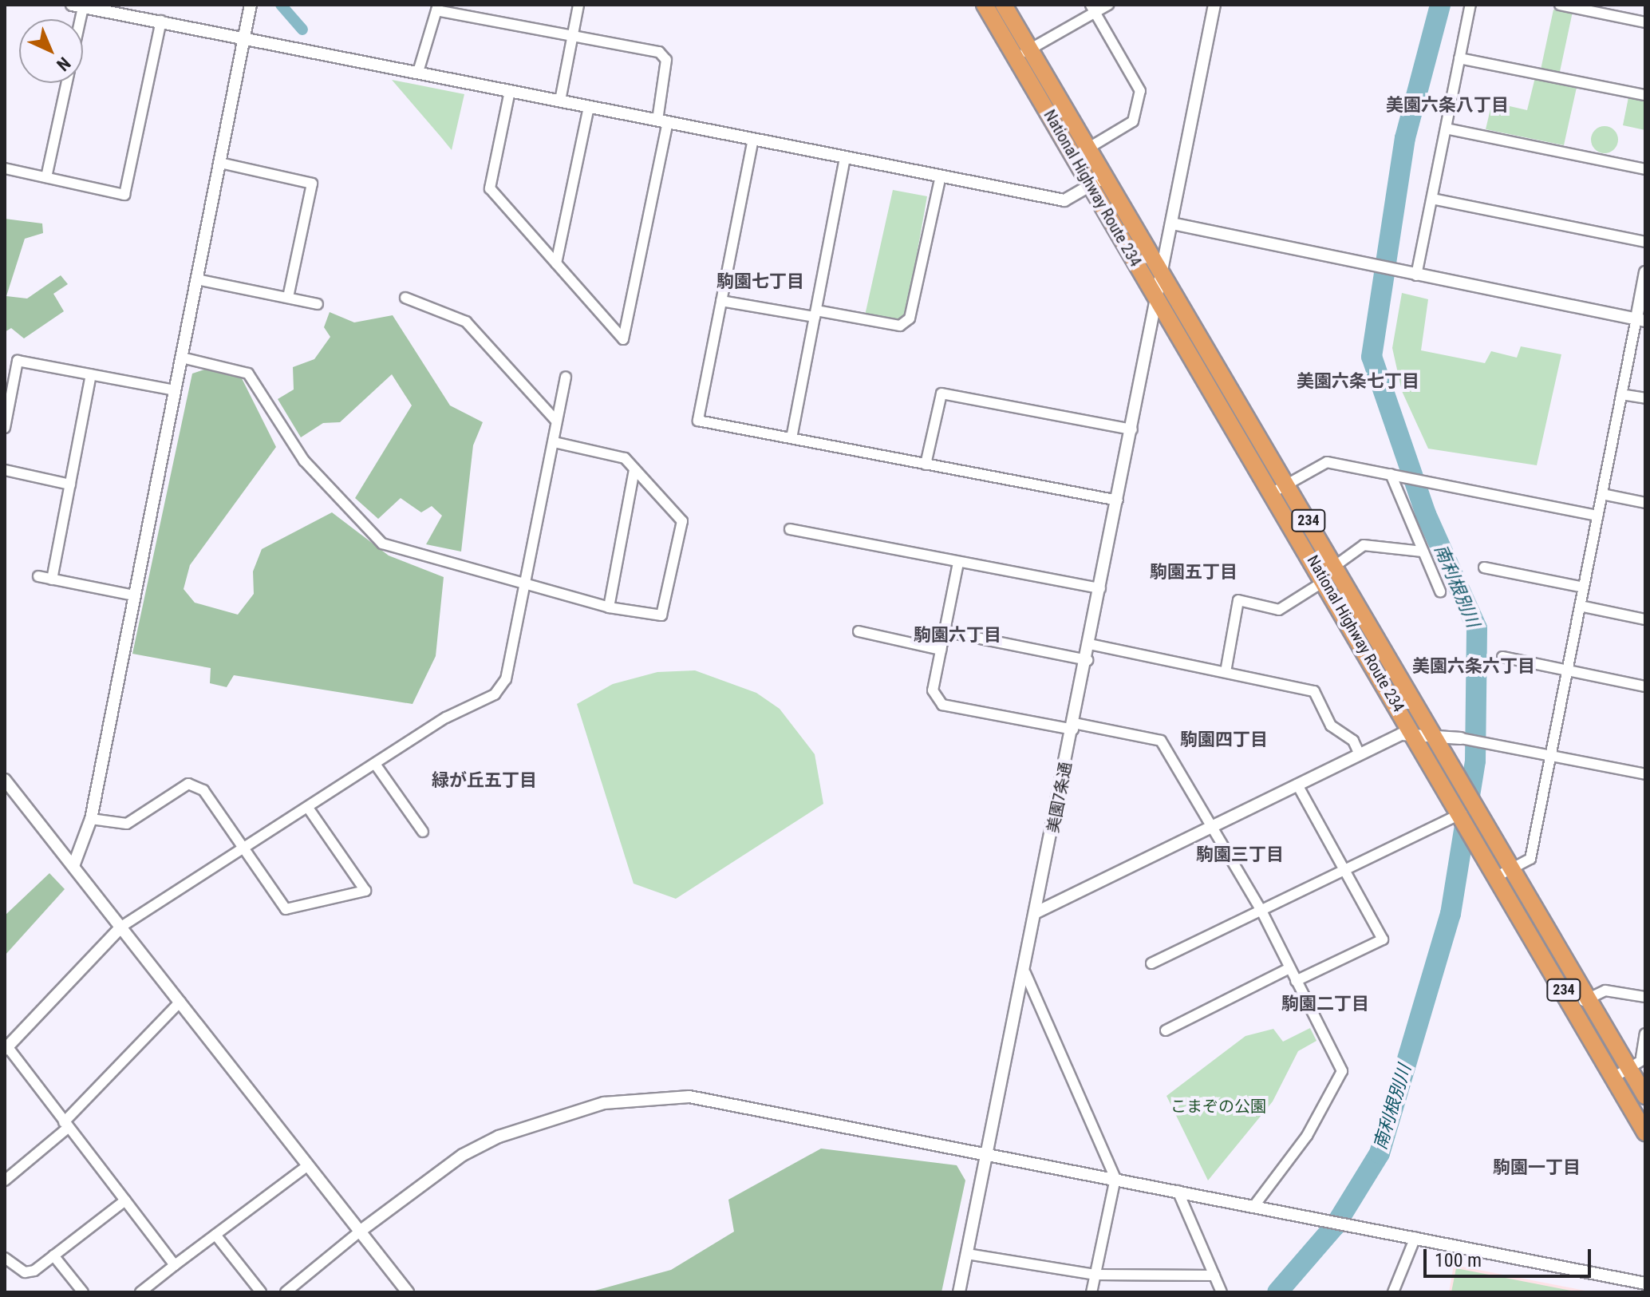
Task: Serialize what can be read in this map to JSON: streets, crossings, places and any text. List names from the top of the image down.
{
  "streets": {
    "highway": ["National Highway Route 234", "234"],
    "street": ["美園7条通"]
  },
  "crossings": [
    ["National Highway Route 234", "美園7条通"]
  ],
  "districts": [
    "美園六条八丁目",
    "駒園七丁目",
    "美園六条七丁目",
    "駒園五丁目",
    "駒園六丁目",
    "美園六条六丁目",
    "駒園四丁目",
    "緑が丘五丁目",
    "駒園三丁目",
    "駒園二丁目",
    "駒園一丁目"
  ],
  "water": ["南利根別川"],
  "parks": ["こまぞの公園"],
  "scale_bar": "100 m",
  "north": "bottom right"
}
